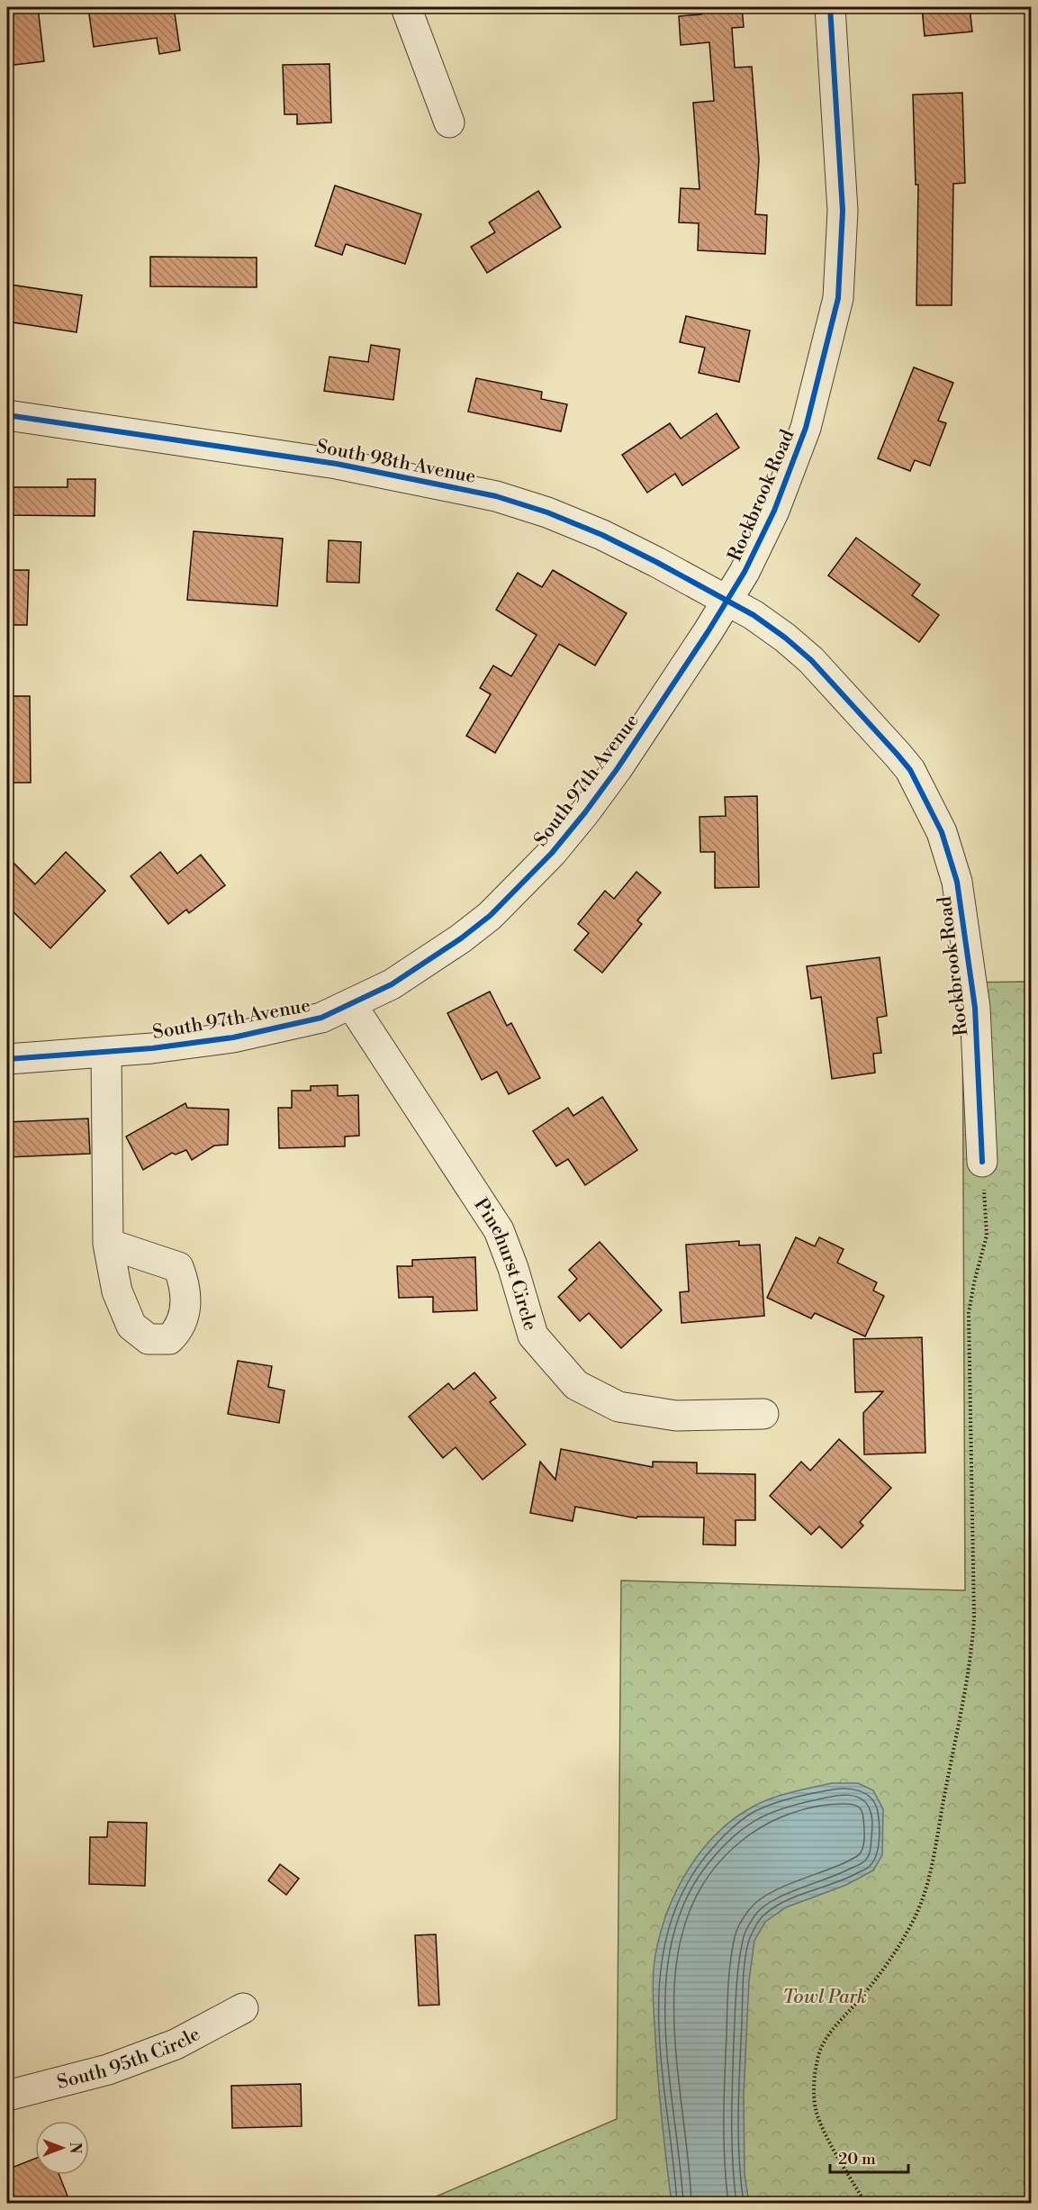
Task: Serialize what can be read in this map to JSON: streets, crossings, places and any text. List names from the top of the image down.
{
  "streets": {
    "street": [
      "South 98th Avenue",
      "Rockbrook Road",
      "South 97th Avenue",
      "Pinehurst Circle",
      "South 95th Circle"
    ]
  },
  "crossings": [
    ["South 98th Avenue", "Rockbrook Road"],
    ["South 98th Avenue", "South 97th Avenue"],
    ["Rockbrook Road", "South 97th Avenue"],
    ["South 97th Avenue", "Pinehurst Circle"]
  ],
  "parks": ["Towl Park"],
  "scale_bar": "20 m",
  "north": "right"
}
